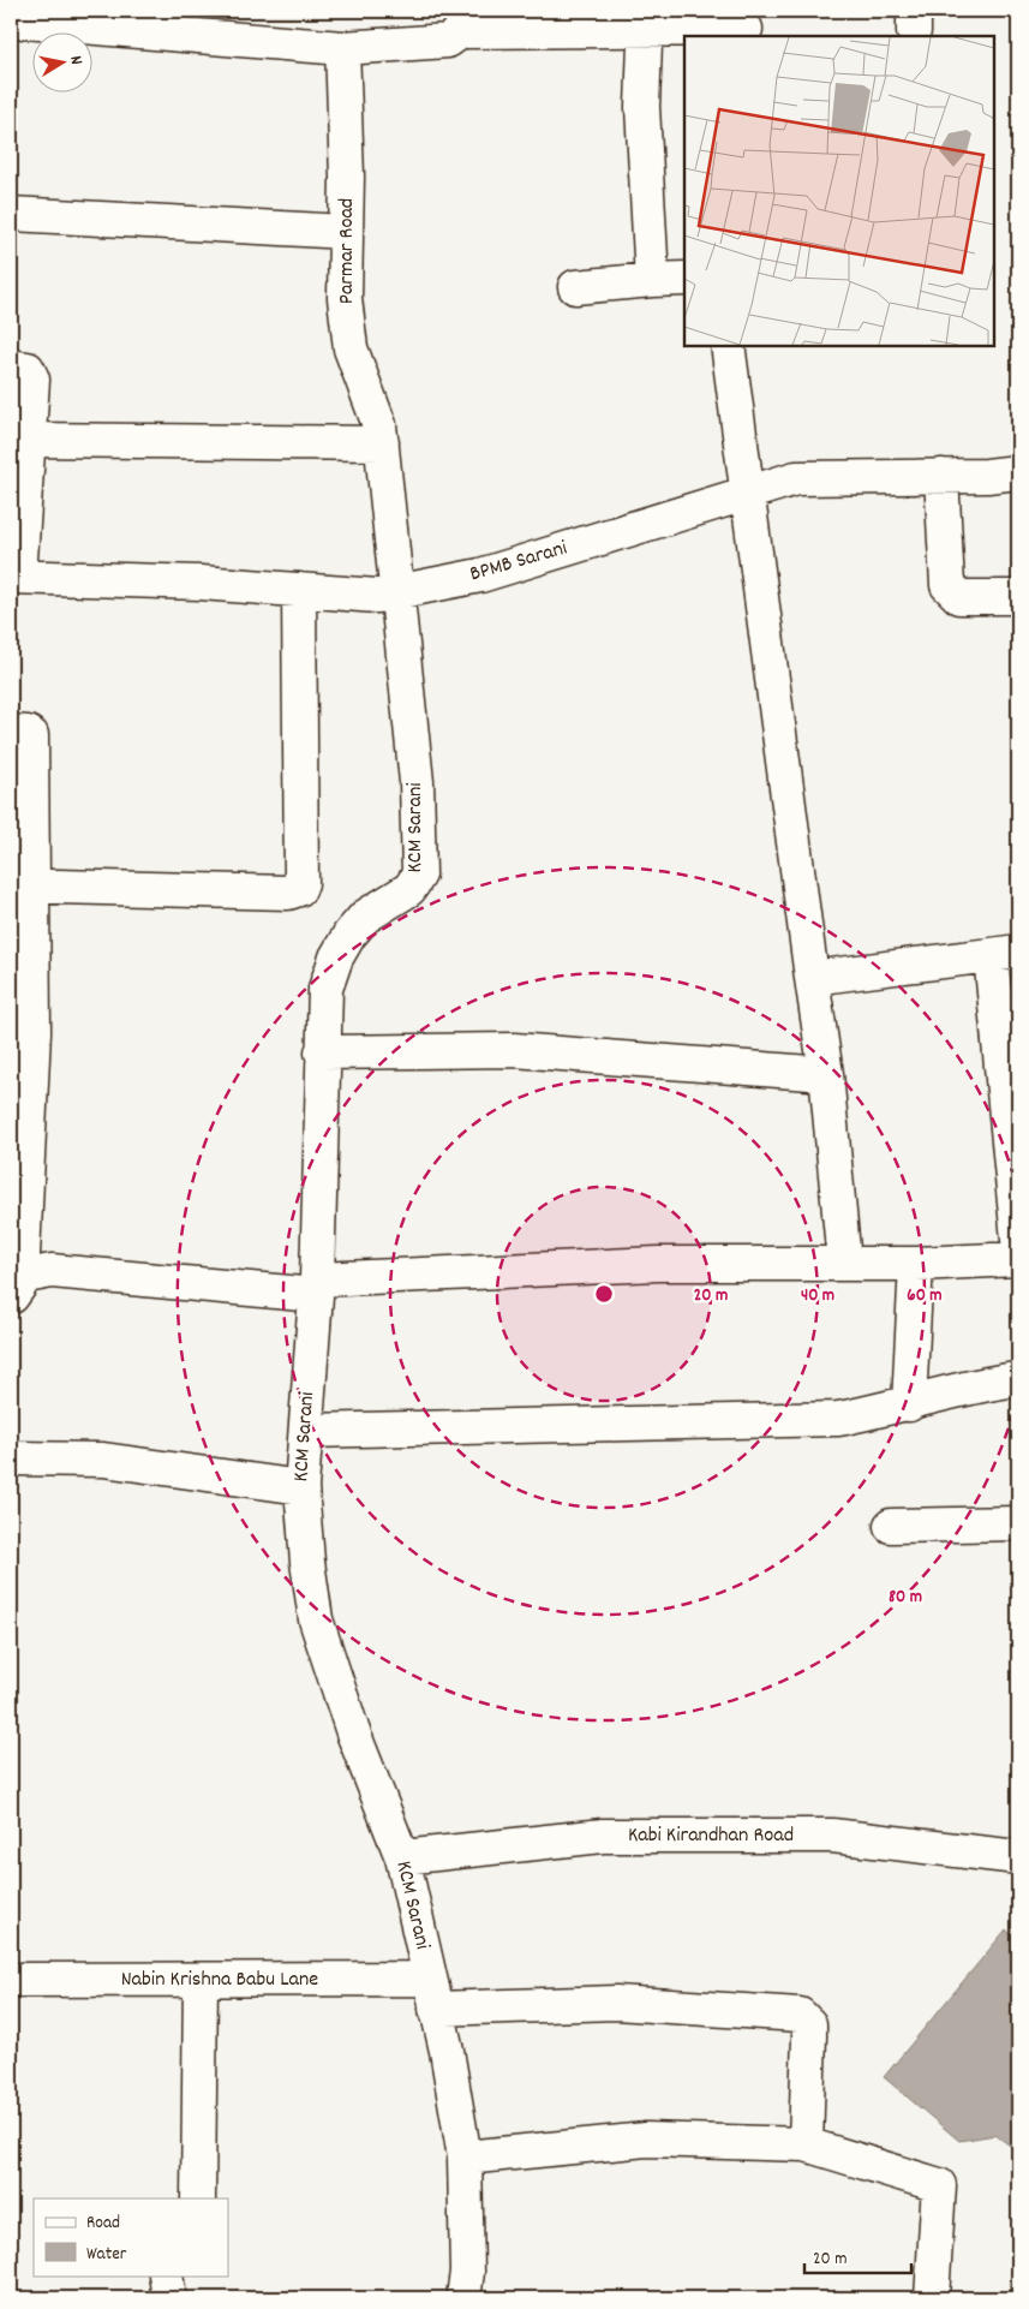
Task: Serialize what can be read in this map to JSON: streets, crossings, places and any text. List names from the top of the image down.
{
  "streets": {
    "street": [
      "Parmar Road",
      "BPMB Sarani",
      "KCM Sarani",
      "Kabi Kirandhan Road",
      "Nabin Krishna Babu Lane"
    ]
  },
  "crossings": [
    ["Parmar Road", "BPMB Sarani"],
    ["Parmar Road", "KCM Sarani"],
    ["BPMB Sarani", "KCM Sarani"],
    ["KCM Sarani", "Kabi Kirandhan Road"],
    ["KCM Sarani", "Nabin Krishna Babu Lane"]
  ],
  "legend": ["Road", "Water"],
  "scale_bar": "20 m",
  "north": "right",
  "rings": [
    "20 m",
    "40 m",
    "60 m",
    "80 m"
  ]
}
